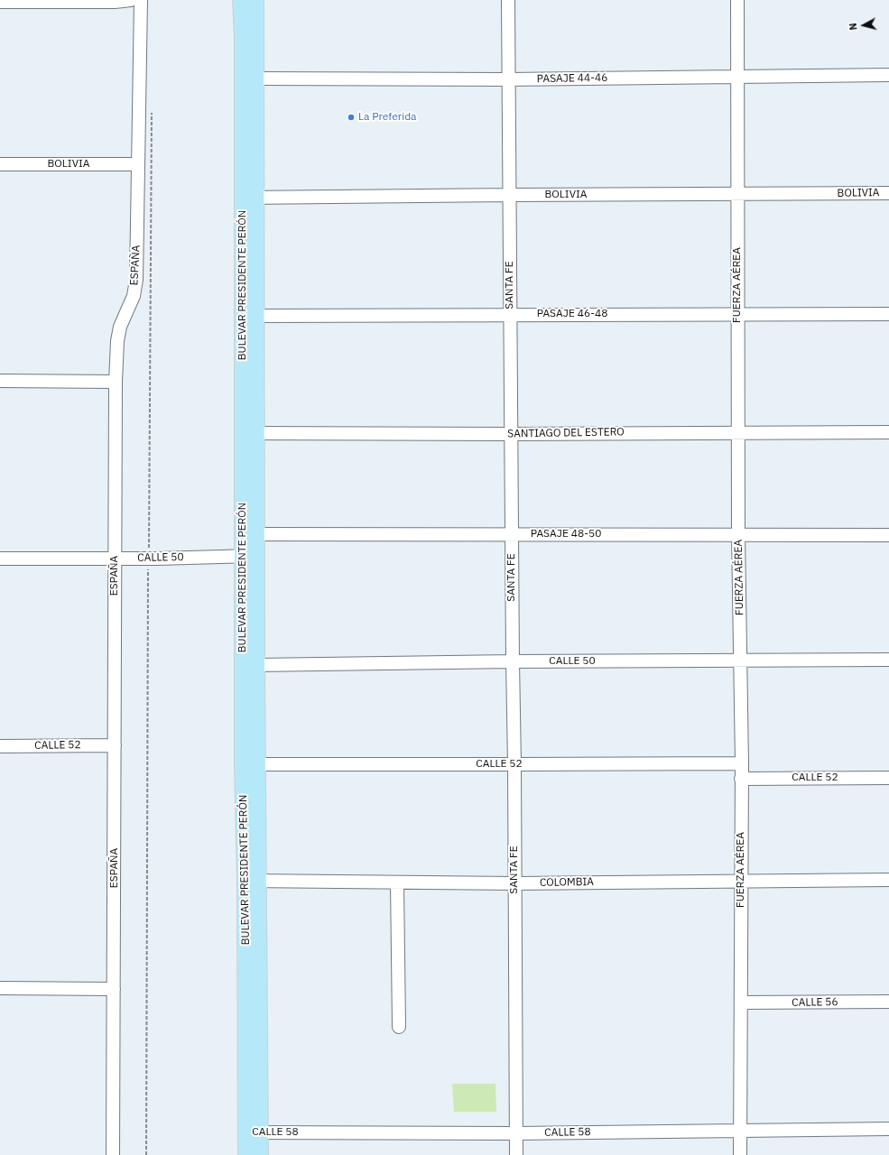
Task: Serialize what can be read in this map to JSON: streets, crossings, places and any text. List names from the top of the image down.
{
  "streets": {
    "main road": ["BULEVAR PRESIDENTE PERÓN"],
    "street": [
      "PASAJE 44-46",
      "BOLIVIA",
      "ESPAÑA",
      "SANTA FE",
      "FUERZA AÉREA",
      "PASAJE 46-48",
      "SANTIAGO DEL ESTERO",
      "PASAJE 48-50",
      "CALLE 50",
      "CALLE 52",
      "COLOMBIA",
      "CALLE 56",
      "CALLE 58"
    ]
  },
  "crossings": [
    ["PASAJE 44-46", "BULEVAR PRESIDENTE PERÓN"],
    ["PASAJE 44-46", "SANTA FE"],
    ["PASAJE 44-46", "FUERZA AÉREA"],
    ["BOLIVIA", "ESPAÑA"],
    ["BOLIVIA", "BULEVAR PRESIDENTE PERÓN"],
    ["BOLIVIA", "SANTA FE"],
    ["BOLIVIA", "FUERZA AÉREA"],
    ["ESPAÑA", "CALLE 50"],
    ["ESPAÑA", "CALLE 52"],
    ["BULEVAR PRESIDENTE PERÓN", "PASAJE 46-48"],
    ["BULEVAR PRESIDENTE PERÓN", "SANTIAGO DEL ESTERO"],
    ["BULEVAR PRESIDENTE PERÓN", "PASAJE 48-50"],
    ["BULEVAR PRESIDENTE PERÓN", "CALLE 50"],
    ["BULEVAR PRESIDENTE PERÓN", "CALLE 52"],
    ["BULEVAR PRESIDENTE PERÓN", "COLOMBIA"],
    ["BULEVAR PRESIDENTE PERÓN", "CALLE 58"],
    ["SANTA FE", "PASAJE 46-48"],
    ["SANTA FE", "SANTIAGO DEL ESTERO"],
    ["SANTA FE", "PASAJE 48-50"],
    ["SANTA FE", "CALLE 50"],
    ["SANTA FE", "CALLE 52"],
    ["SANTA FE", "COLOMBIA"],
    ["SANTA FE", "CALLE 58"],
    ["FUERZA AÉREA", "PASAJE 46-48"],
    ["FUERZA AÉREA", "SANTIAGO DEL ESTERO"],
    ["FUERZA AÉREA", "PASAJE 48-50"],
    ["FUERZA AÉREA", "CALLE 50"],
    ["FUERZA AÉREA", "CALLE 52"],
    ["FUERZA AÉREA", "COLOMBIA"],
    ["FUERZA AÉREA", "CALLE 56"],
    ["FUERZA AÉREA", "CALLE 58"]
  ],
  "places": ["La Preferida"],
  "north": "left"
}
